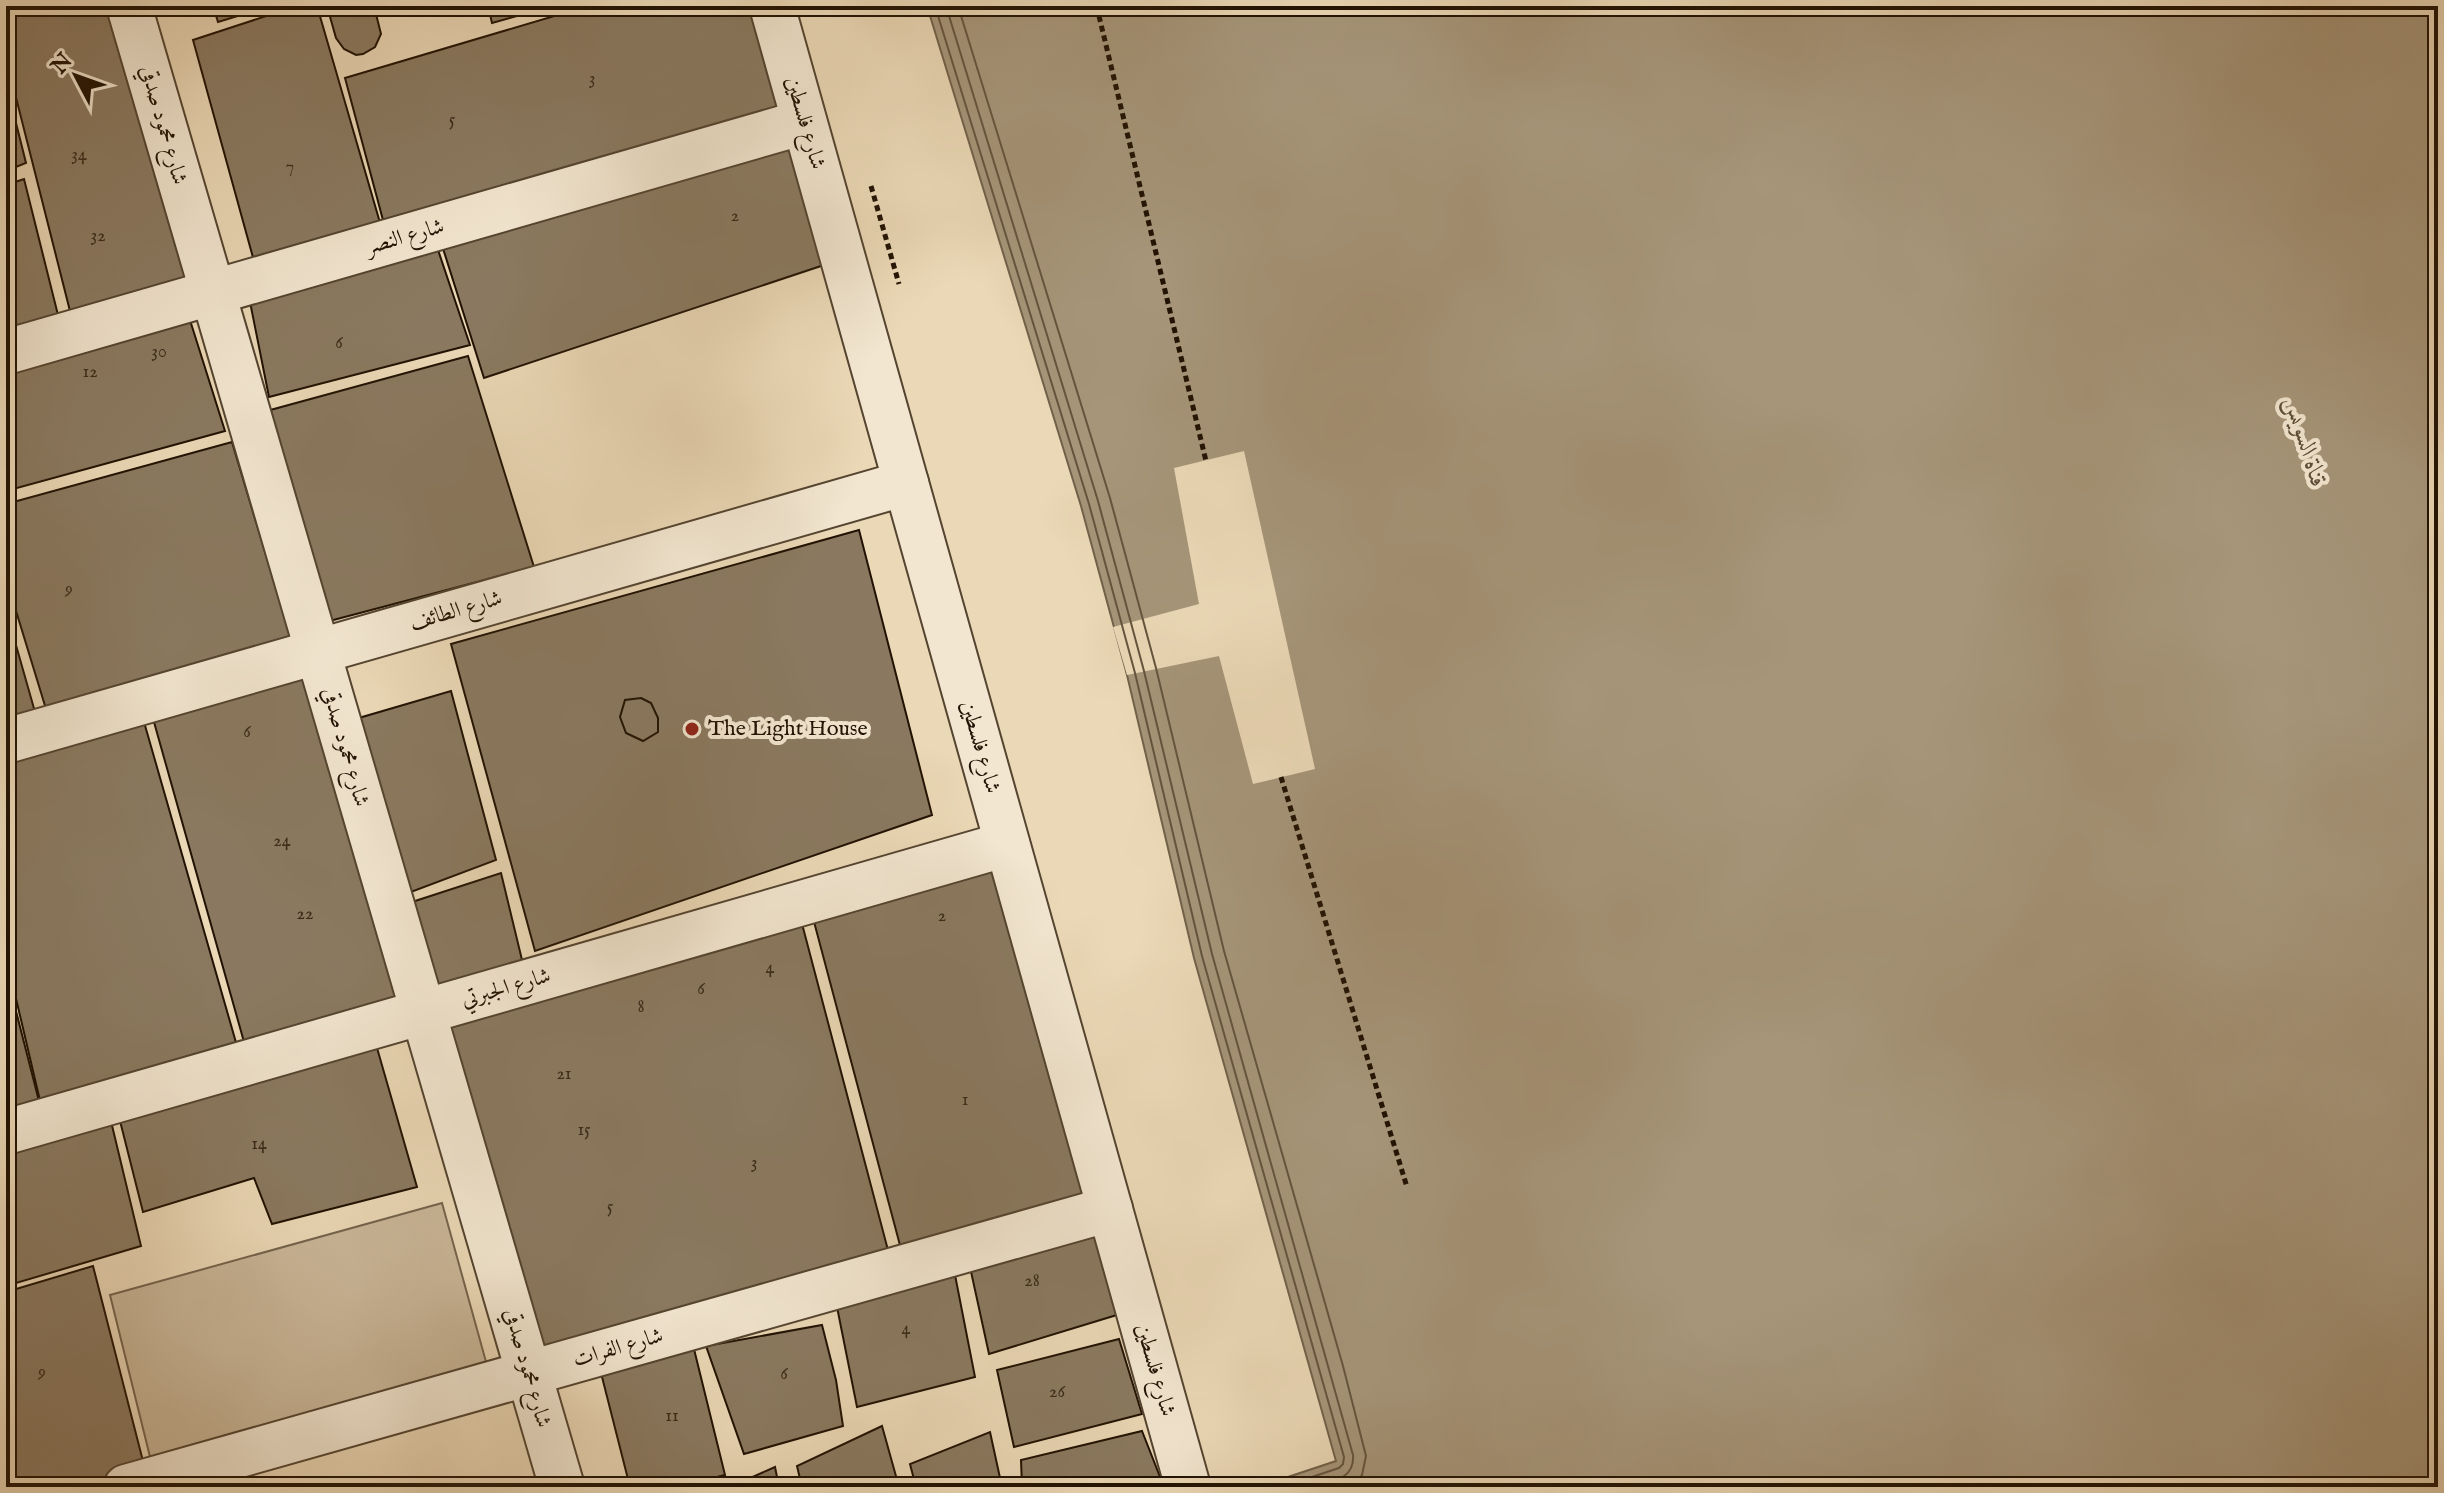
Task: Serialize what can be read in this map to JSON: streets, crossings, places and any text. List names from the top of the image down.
{
  "streets": {
    "street": [
      "شارع فلسطين",
      "شارع محمود صدقي",
      "شارع النصر",
      "شارع الطائف",
      "شارع الجبرتي",
      "شارع الفرات"
    ]
  },
  "crossings": [
    ["شارع فلسطين", "شارع النصر"],
    ["شارع فلسطين", "شارع الطائف"],
    ["شارع فلسطين", "شارع الجبرتي"],
    ["شارع فلسطين", "شارع الفرات"],
    ["شارع محمود صدقي", "شارع النصر"],
    ["شارع محمود صدقي", "شارع الطائف"],
    ["شارع محمود صدقي", "شارع الجبرتي"],
    ["شارع محمود صدقي", "شارع الفرات"]
  ],
  "water": ["قناة السويس"],
  "places": ["The Light House"],
  "house_numbers": [
    "3",
    "5",
    "34",
    "7",
    "2",
    "32",
    "6",
    "30",
    "12",
    "9",
    "6",
    "24",
    "22",
    "2",
    "4",
    "6",
    "8",
    "21",
    "1",
    "15",
    "14",
    "3",
    "5",
    "28",
    "4",
    "9",
    "6",
    "26",
    "11"
  ],
  "north": "top left"
}
